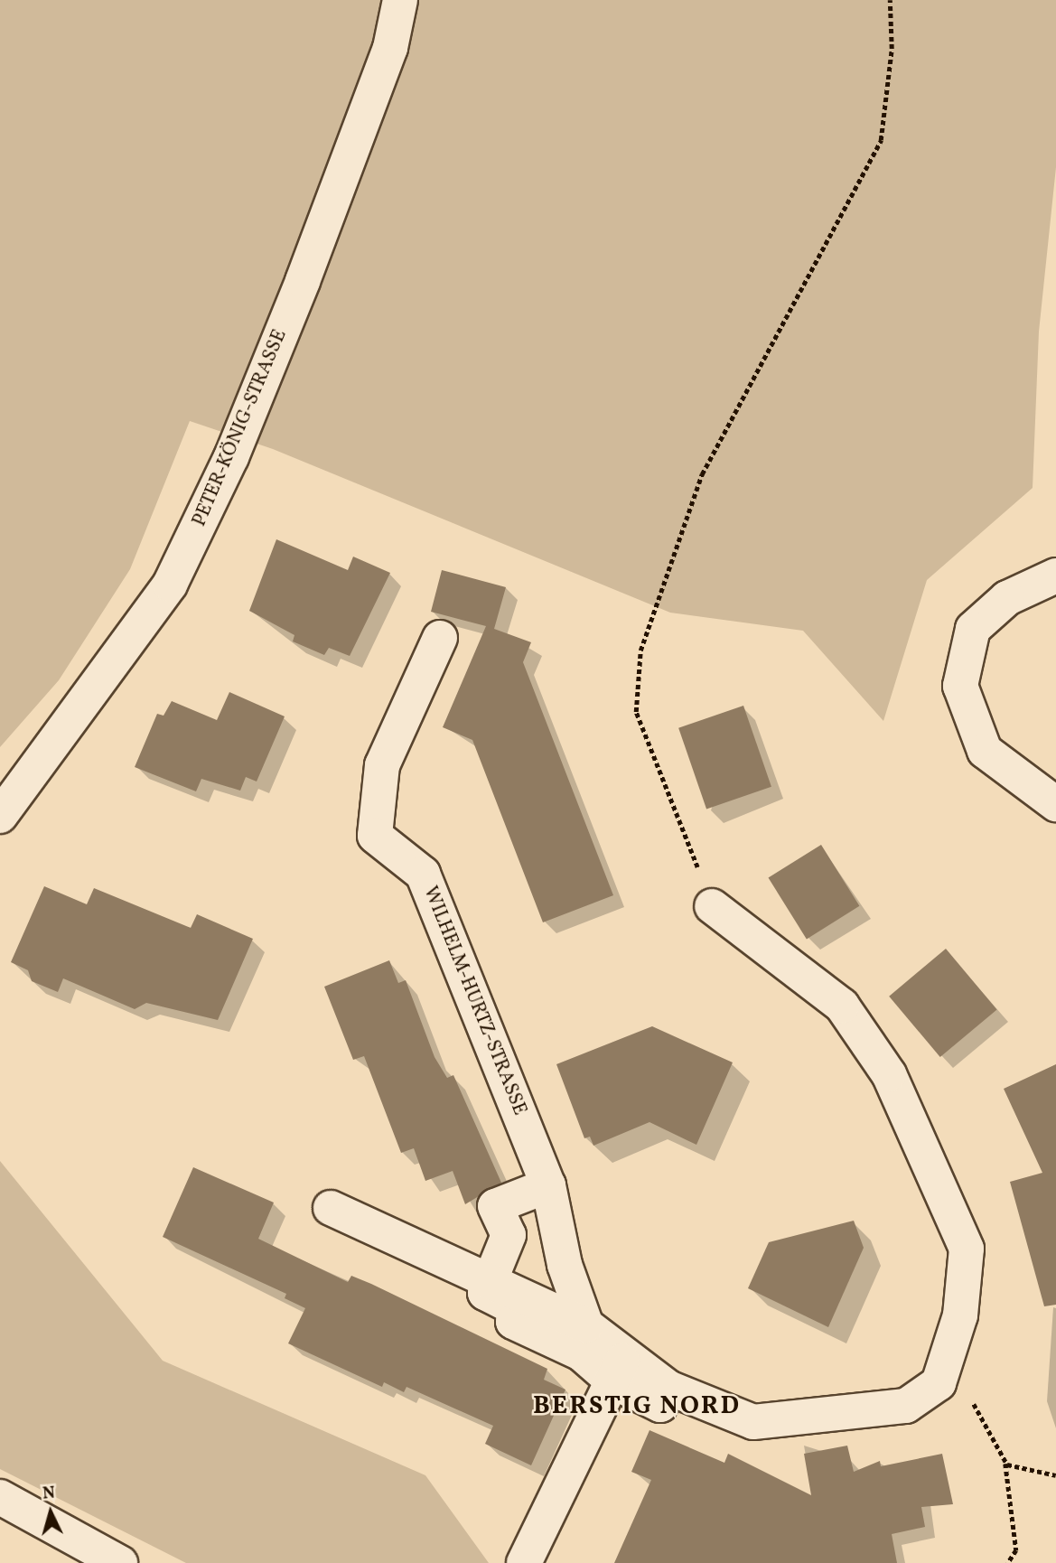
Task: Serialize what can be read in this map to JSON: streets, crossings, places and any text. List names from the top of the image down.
{
  "streets": {
    "street": ["PETER-KÖNIG-STRASSE", "WILHELM-HURTZ-STRASSE"]
  },
  "districts": ["BERSTIG NORD"],
  "north": "top"
}
